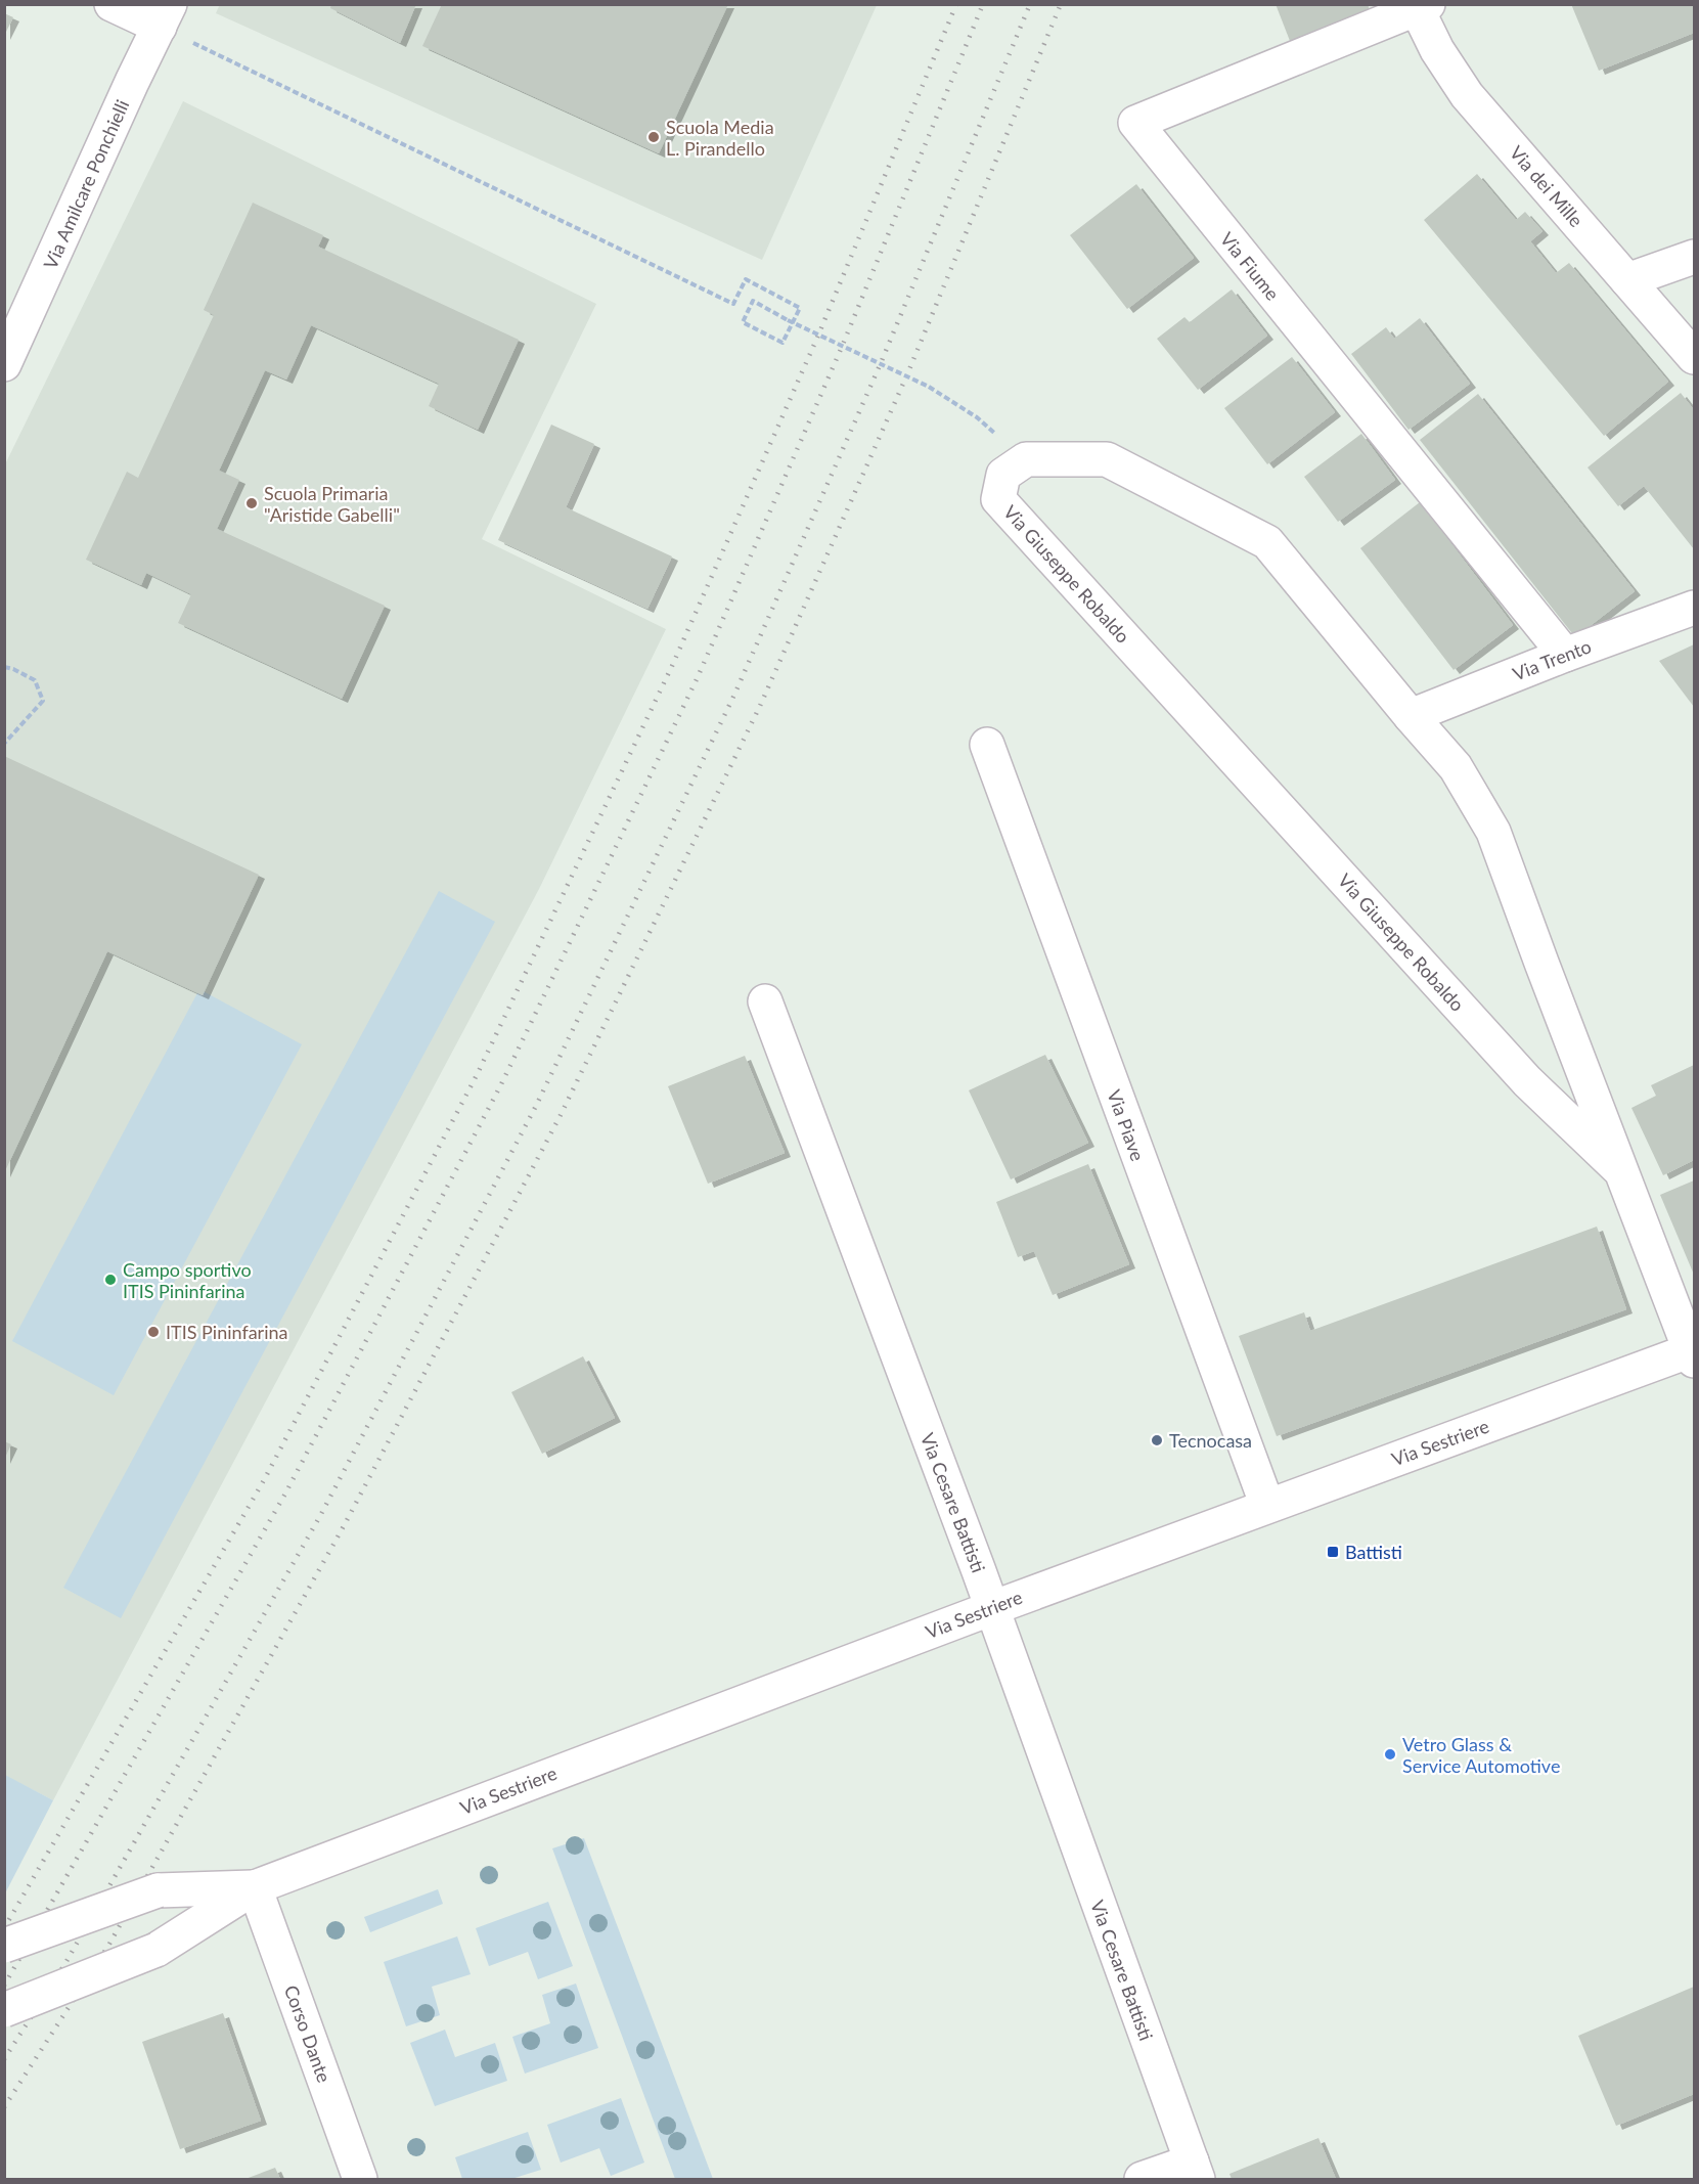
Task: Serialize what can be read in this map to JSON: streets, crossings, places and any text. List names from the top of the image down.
{
  "streets": {
    "street": [
      "Via Amilcare Ponchielli",
      "Via dei Mille",
      "Via Fiume",
      "Via Giuseppe Robaldo",
      "Via Trento",
      "Via Piave",
      "Via Sestriere",
      "Via Cesare Battisti",
      "Corso Dante"
    ]
  },
  "crossings": [
    ["Via dei Mille", "Via Fiume"],
    ["Via Fiume", "Via Trento"],
    ["Via Giuseppe Robaldo", "Via Trento"],
    ["Via Giuseppe Robaldo", "Via Sestriere"],
    ["Via Piave", "Via Sestriere"],
    ["Via Sestriere", "Via Cesare Battisti"],
    ["Via Sestriere", "Corso Dante"]
  ],
  "places": {
    "other": [
      "Scuola Media L. Pirandello",
      "Scuola Primaria \"Aristide Gabelli\"",
      "Campo sportivo ITIS Pininfarina",
      "ITIS Pininfarina",
      "Tecnocasa",
      "Vetro Glass & Service Automotive"
    ],
    "transit": ["Battisti"]
  }
}
